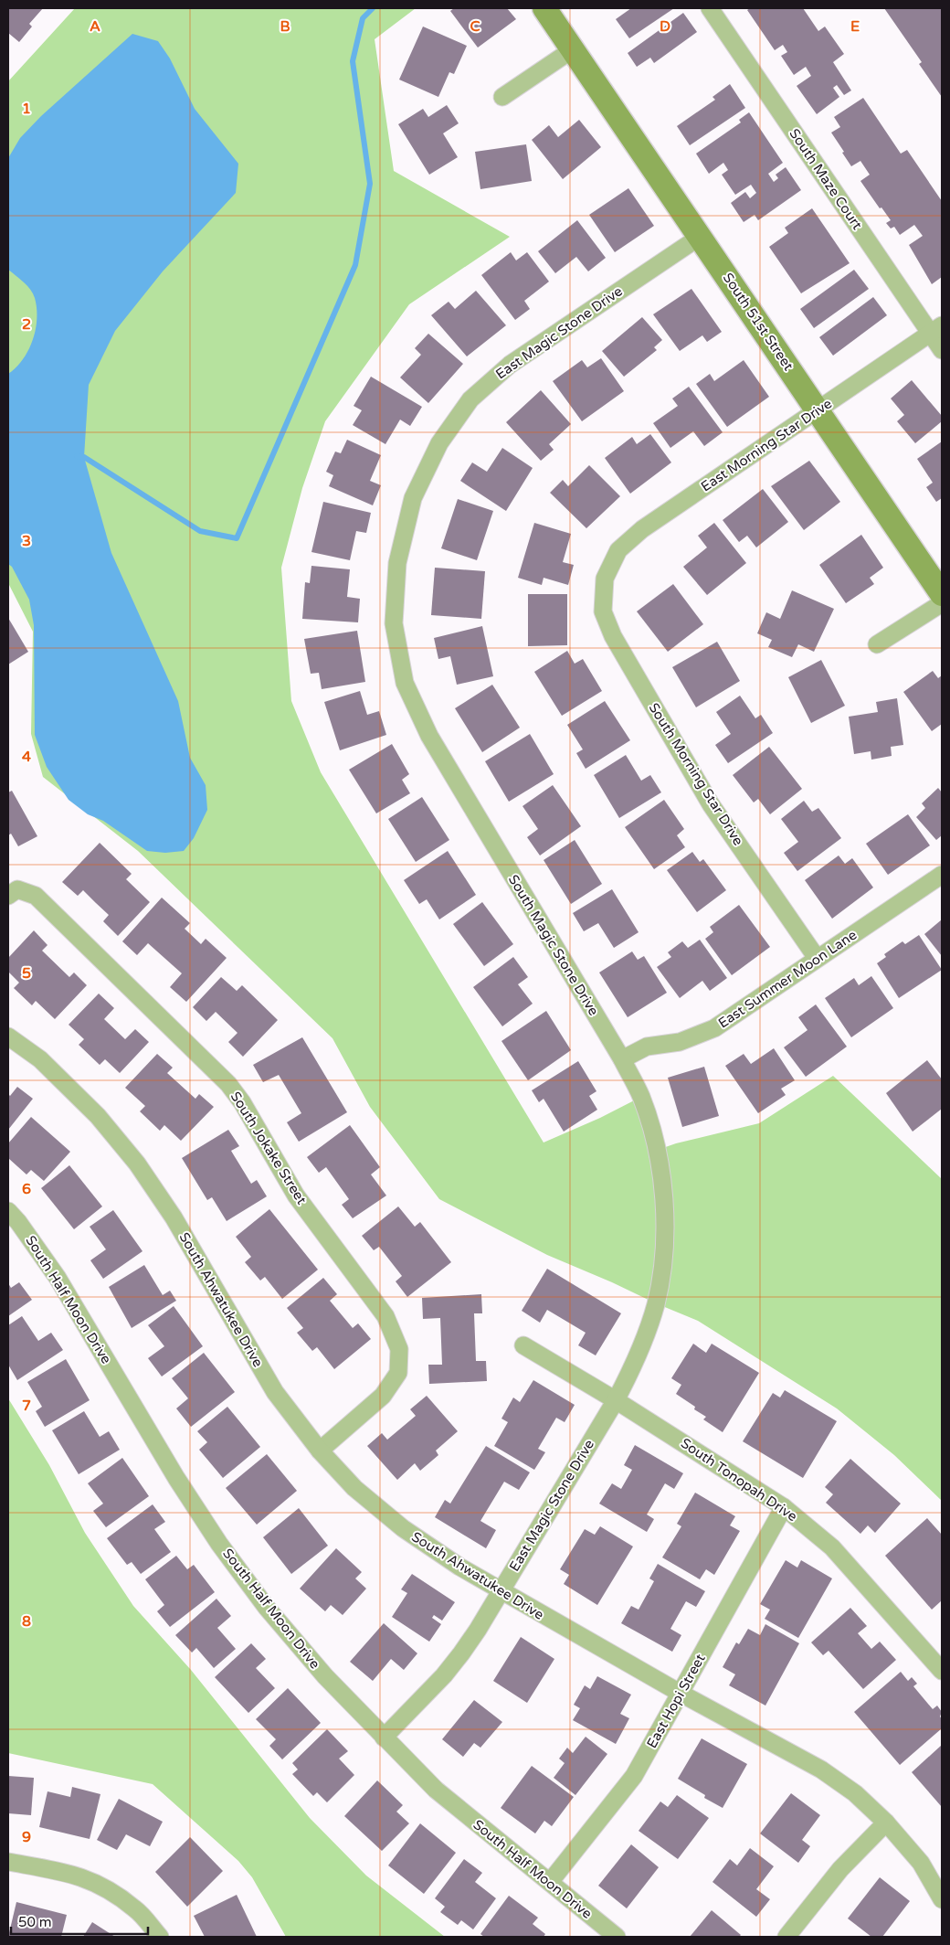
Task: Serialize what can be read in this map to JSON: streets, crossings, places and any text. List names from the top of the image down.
{
  "streets": {
    "street": [
      "South Maze Court",
      "South 51st Street",
      "East Magic Stone Drive",
      "East Morning Star Drive",
      "South Morning Star Drive",
      "South Magic Stone Drive",
      "East Summer Moon Lane",
      "South Jokake Street",
      "South Half Moon Drive",
      "South Ahwatukee Drive",
      "South Tonopah Drive",
      "East Hopi Street"
    ]
  },
  "crossings": [
    ["South Maze Court", "East Morning Star Drive"],
    ["South 51st Street", "East Magic Stone Drive"],
    ["South 51st Street", "East Morning Star Drive"],
    ["East Magic Stone Drive", "South Magic Stone Drive"],
    ["East Magic Stone Drive", "South Half Moon Drive"],
    ["East Magic Stone Drive", "South Ahwatukee Drive"],
    ["East Magic Stone Drive", "South Tonopah Drive"],
    ["East Morning Star Drive", "South Morning Star Drive"],
    ["South Morning Star Drive", "East Summer Moon Lane"],
    ["South Magic Stone Drive", "East Summer Moon Lane"],
    ["South Magic Stone Drive", "South Tonopah Drive"],
    ["South Jokake Street", "South Ahwatukee Drive"],
    ["South Half Moon Drive", "East Hopi Street"],
    ["South Ahwatukee Drive", "East Hopi Street"],
    ["South Tonopah Drive", "East Hopi Street"]
  ],
  "scale_bar": "50 m",
  "grid": {
    "columns": [
      "A",
      "B",
      "C",
      "D",
      "E"
    ],
    "rows": [
      "1",
      "2",
      "3",
      "4",
      "5",
      "6",
      "7",
      "8",
      "9"
    ]
  }
}
